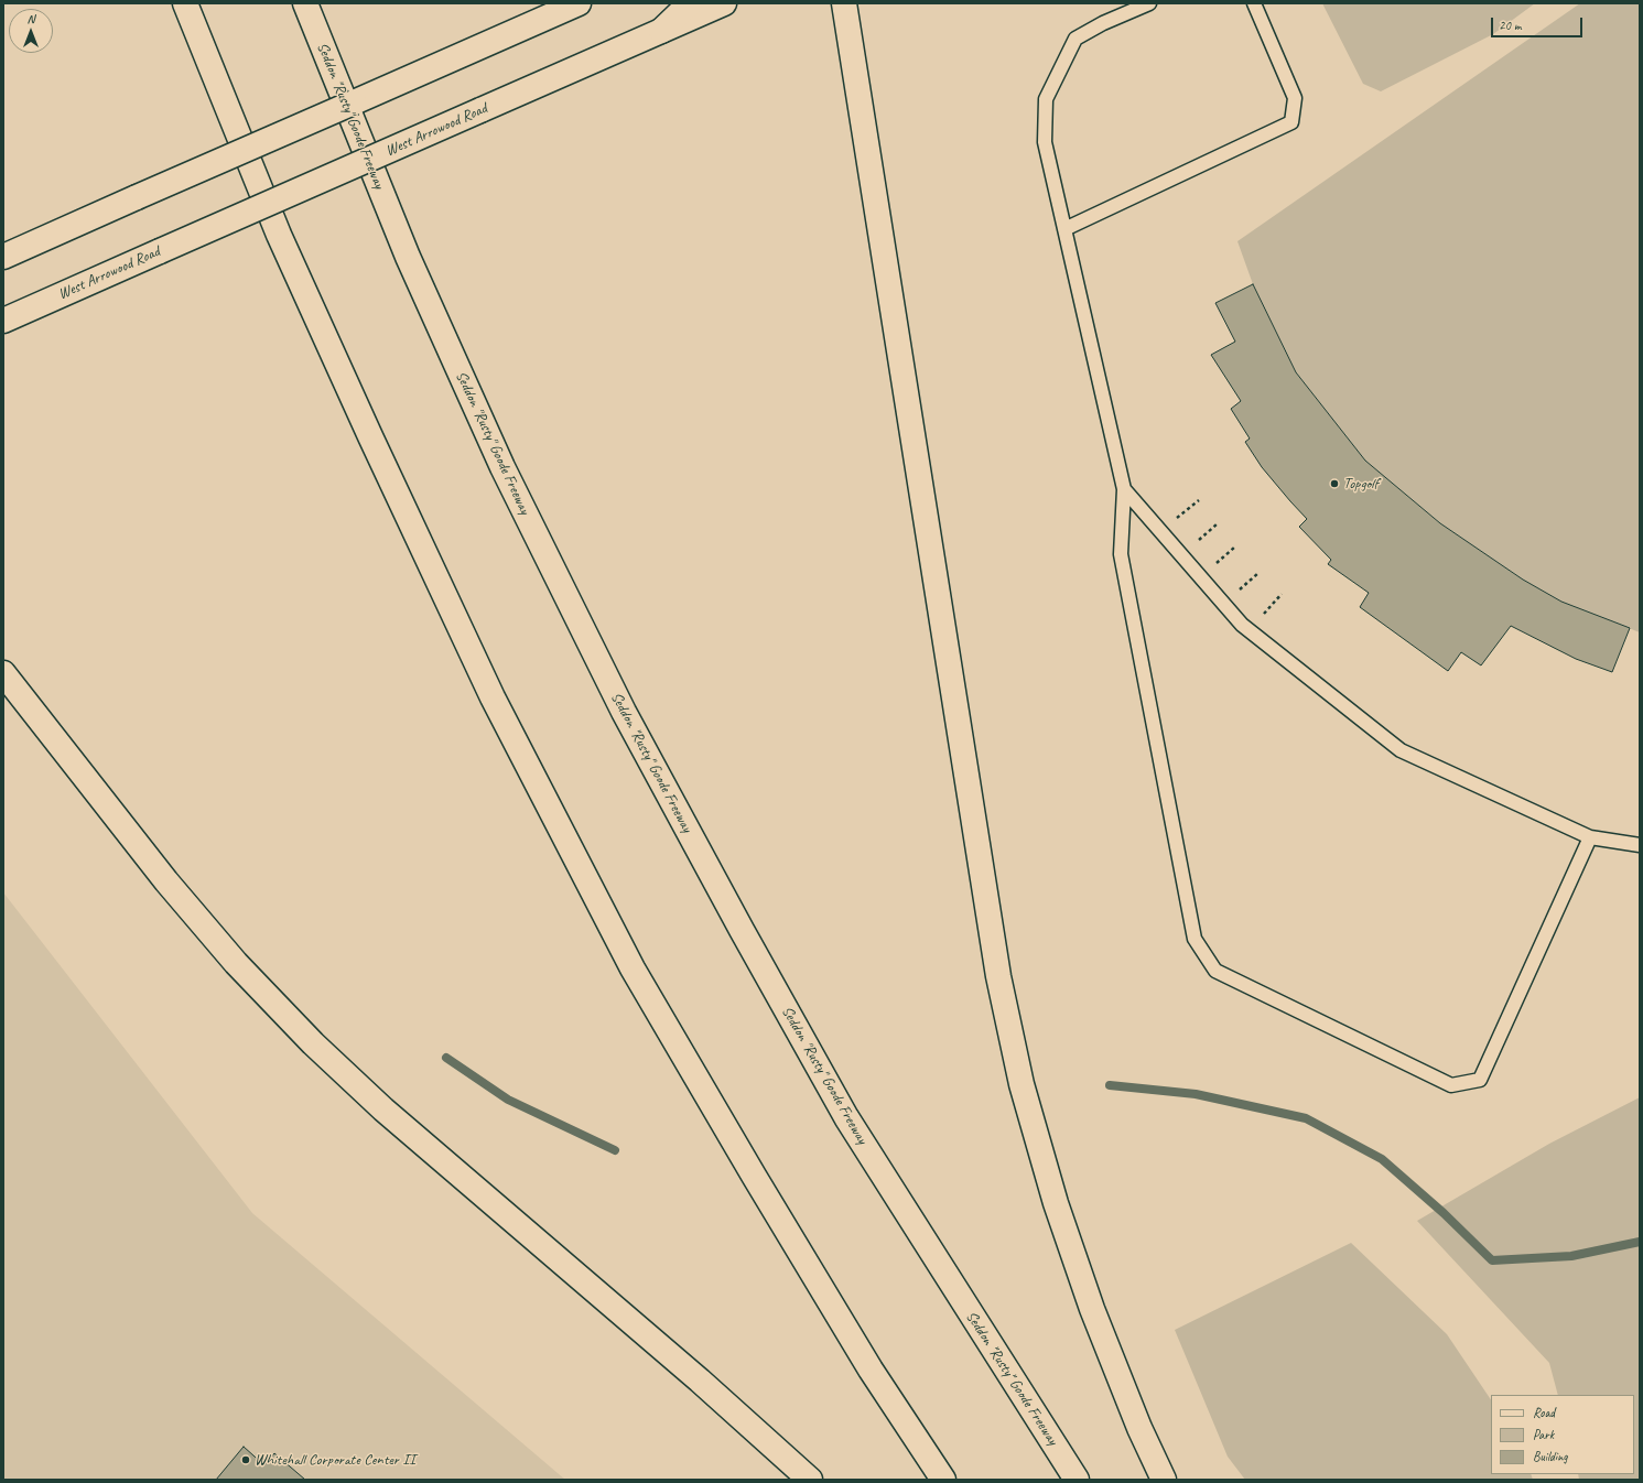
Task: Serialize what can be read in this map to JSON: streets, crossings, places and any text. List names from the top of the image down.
{
  "streets": {
    "main road": ["Seddon \"Rusty\" Goode Freeway", "West Arrowood Road"]
  },
  "places": ["Topgolf", "Whitehall Corporate Center II"],
  "legend": ["Road", "Park", "Building"],
  "scale_bar": "20 m",
  "north": "top"
}
